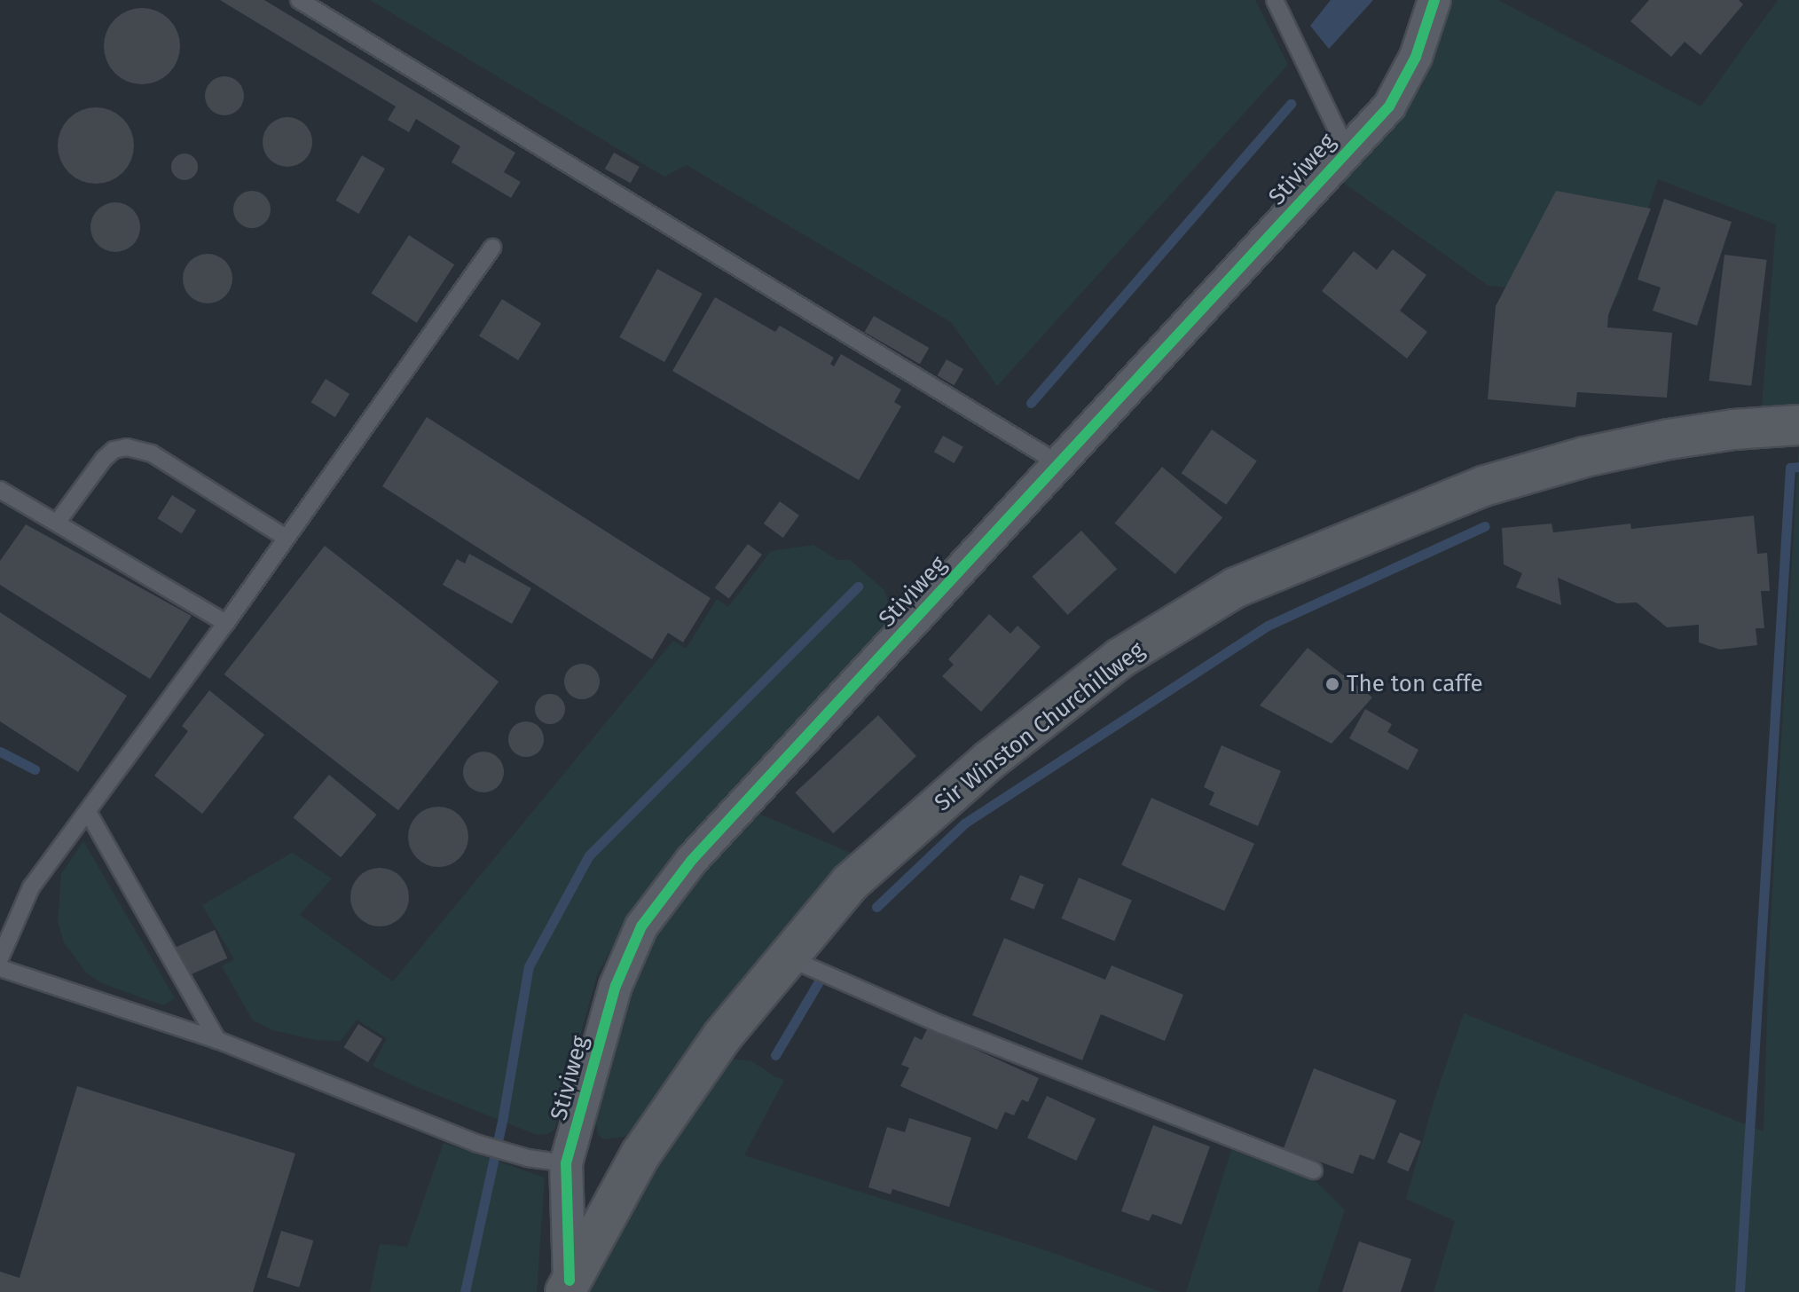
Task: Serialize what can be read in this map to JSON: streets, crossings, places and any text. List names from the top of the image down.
{
  "streets": {
    "street": ["Stiviweg", "Sir Winston Churchillweg"]
  },
  "crossings": [
    ["Stiviweg", "Sir Winston Churchillweg"]
  ],
  "places": ["The ton caffe"]
}
